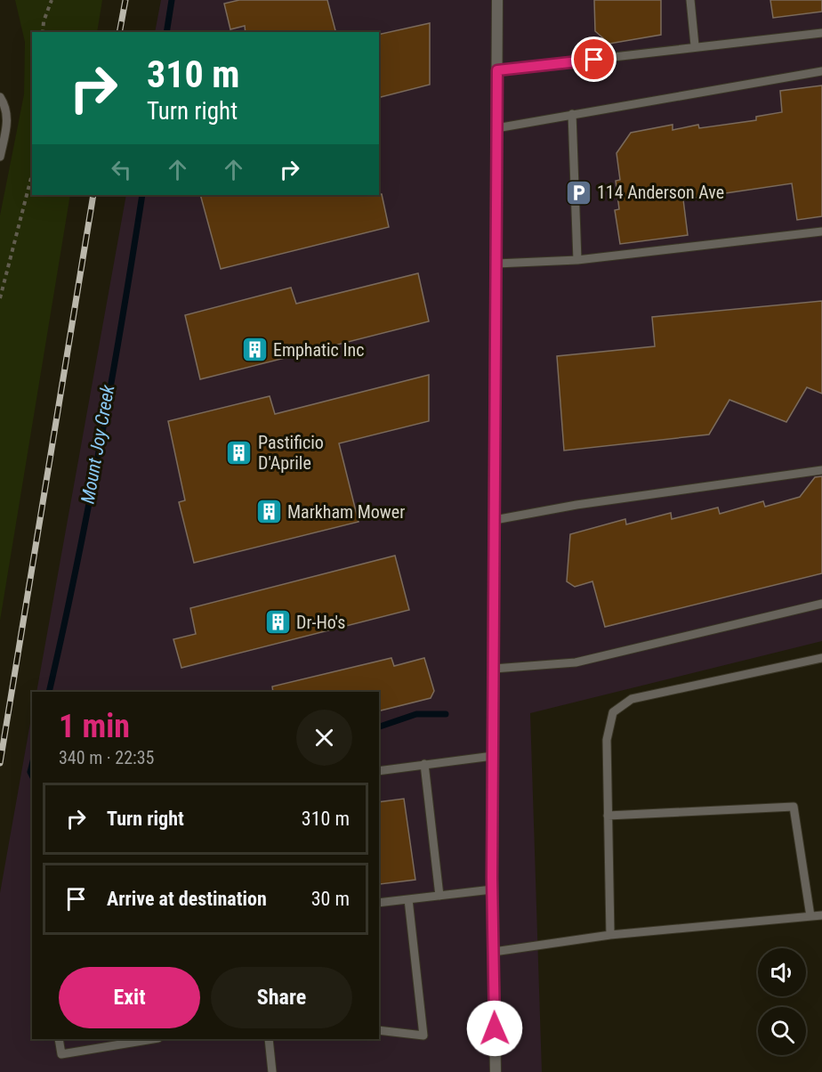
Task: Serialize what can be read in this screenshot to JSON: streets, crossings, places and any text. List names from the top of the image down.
{
  "water": ["Mount Joy Creek"],
  "places": {
    "parking": ["114 Anderson Ave"],
    "building": [
      "Emphatic Inc",
      "Pastificio D'Aprile",
      "Markham Mower",
      "Dr-Ho's"
    ]
  },
  "page": {
    "turn": ["310 m", "Turn right"],
    "heading": ["1 min", "340 m · 22:35"],
    "list": [
      {
        "name": "Turn right",
        "value": "310 m"
      },
      {
        "name": "Arrive at destination",
        "value": "30 m"
      }
    ],
    "buttons": ["Exit", "Share"]
  }
}
